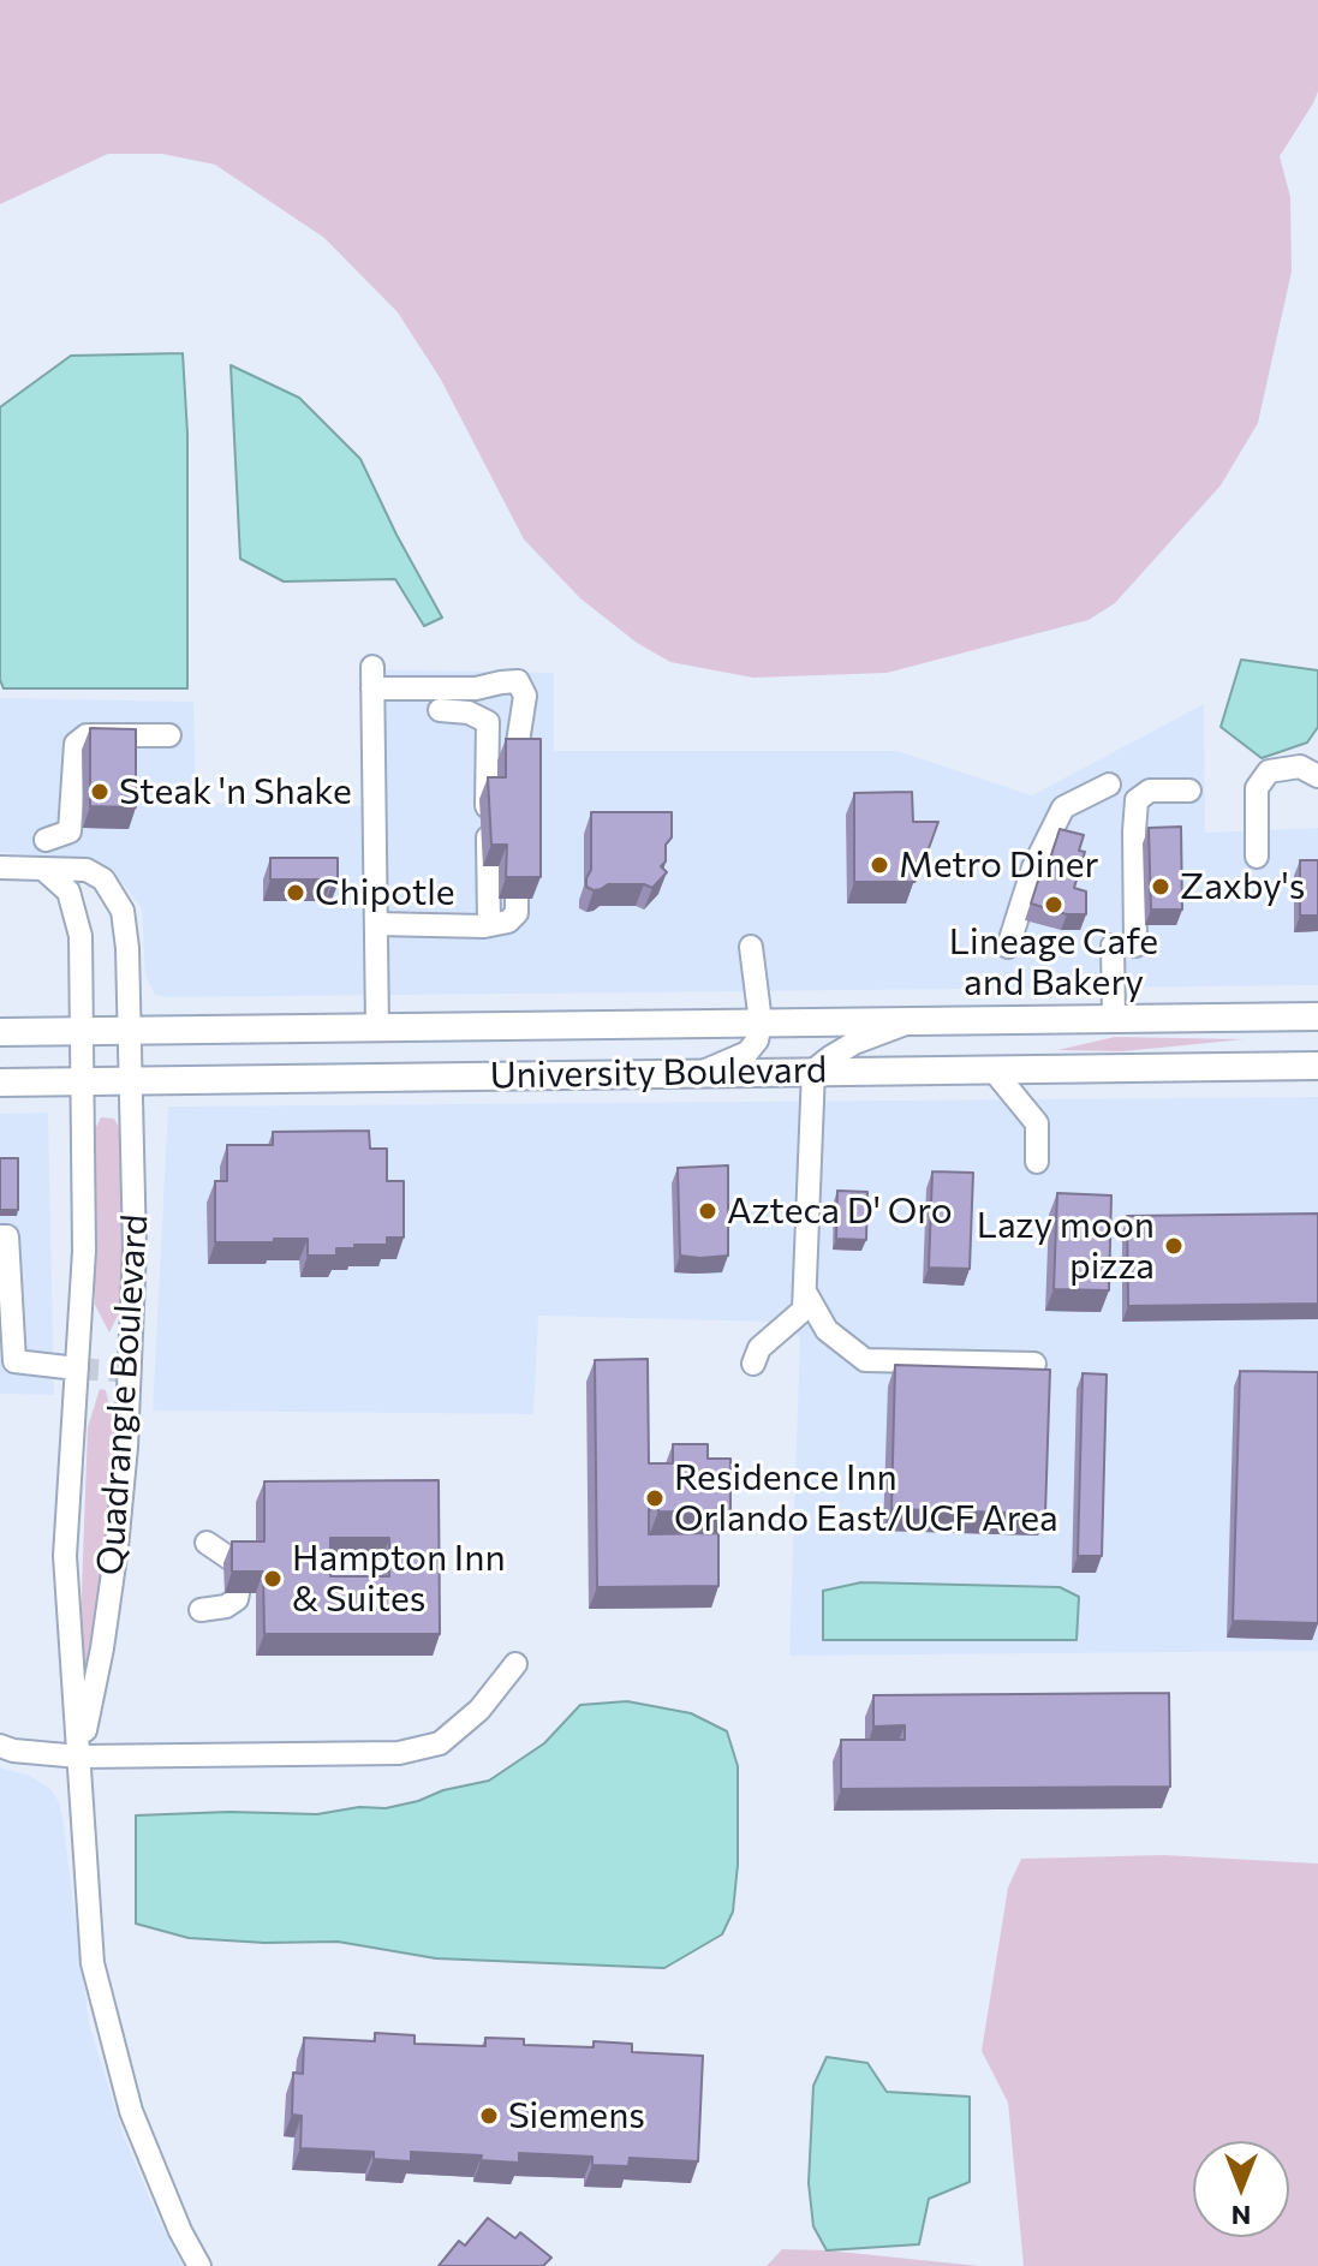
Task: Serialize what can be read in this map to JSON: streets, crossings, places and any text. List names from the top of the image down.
{
  "streets": {
    "main road": ["University Boulevard"],
    "street": ["Quadrangle Boulevard"]
  },
  "crossings": [
    ["University Boulevard", "Quadrangle Boulevard"]
  ],
  "places": [
    "Steak 'n Shake",
    "Metro Diner",
    "Zaxby's",
    "Chipotle",
    "Lineage Cafe and Bakery",
    "Azteca D' Oro",
    "Lazy moon pizza",
    "Residence Inn Orlando East/UCF Area",
    "Hampton Inn & Suites",
    "Siemens"
  ],
  "north": "bottom"
}
